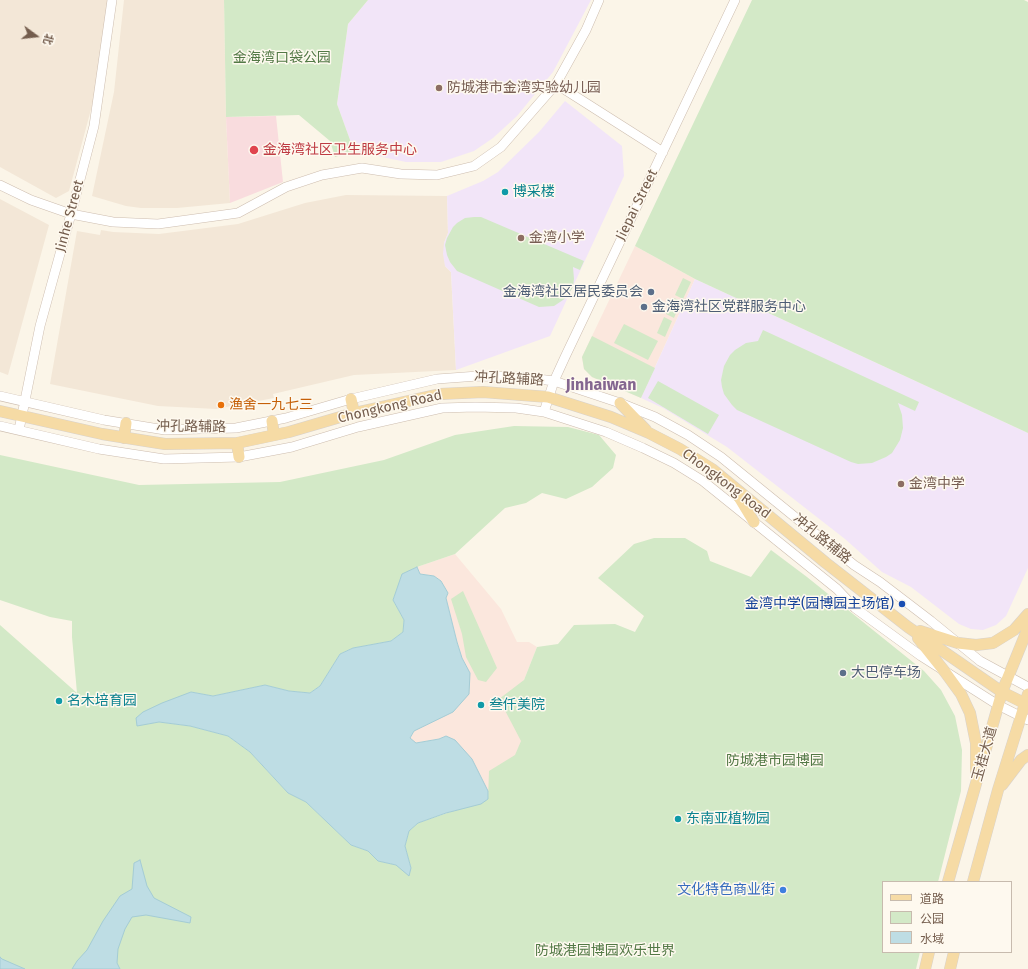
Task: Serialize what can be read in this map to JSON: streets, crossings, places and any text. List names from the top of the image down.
{
  "streets": {
    "main road": ["Chongkong Road", "玉桂大道"],
    "street": ["Jiepai Street", "Jinhe Street", "冲孔路辅路"]
  },
  "crossings": [
    ["Jiepai Street", "冲孔路辅路"],
    ["Jiepai Street", "Chongkong Road"],
    ["Jinhe Street", "冲孔路辅路"],
    ["Jinhe Street", "Chongkong Road"],
    ["冲孔路辅路", "玉桂大道"],
    ["Chongkong Road", "玉桂大道"]
  ],
  "districts": ["Jinhaiwan"],
  "parks": ["金海湾口袋公园", "防城港市园博园", "防城港园博园欢乐世界"],
  "places": [
    "防城港市金湾实验幼儿园",
    "金海湾社区卫生服务中心",
    "博采楼",
    "金湾小学",
    "金海湾社区居民委员会",
    "金海湾社区党群服务中心",
    "渔舍一九七三",
    "金湾中学",
    "金湾中学(园博园主场馆)",
    "大巴停车场",
    "名木培育园",
    "叁仟美院",
    "东南亚植物园",
    "文化特色商业街"
  ],
  "legend": ["道路", "公园", "水域"],
  "north": "right"
}
